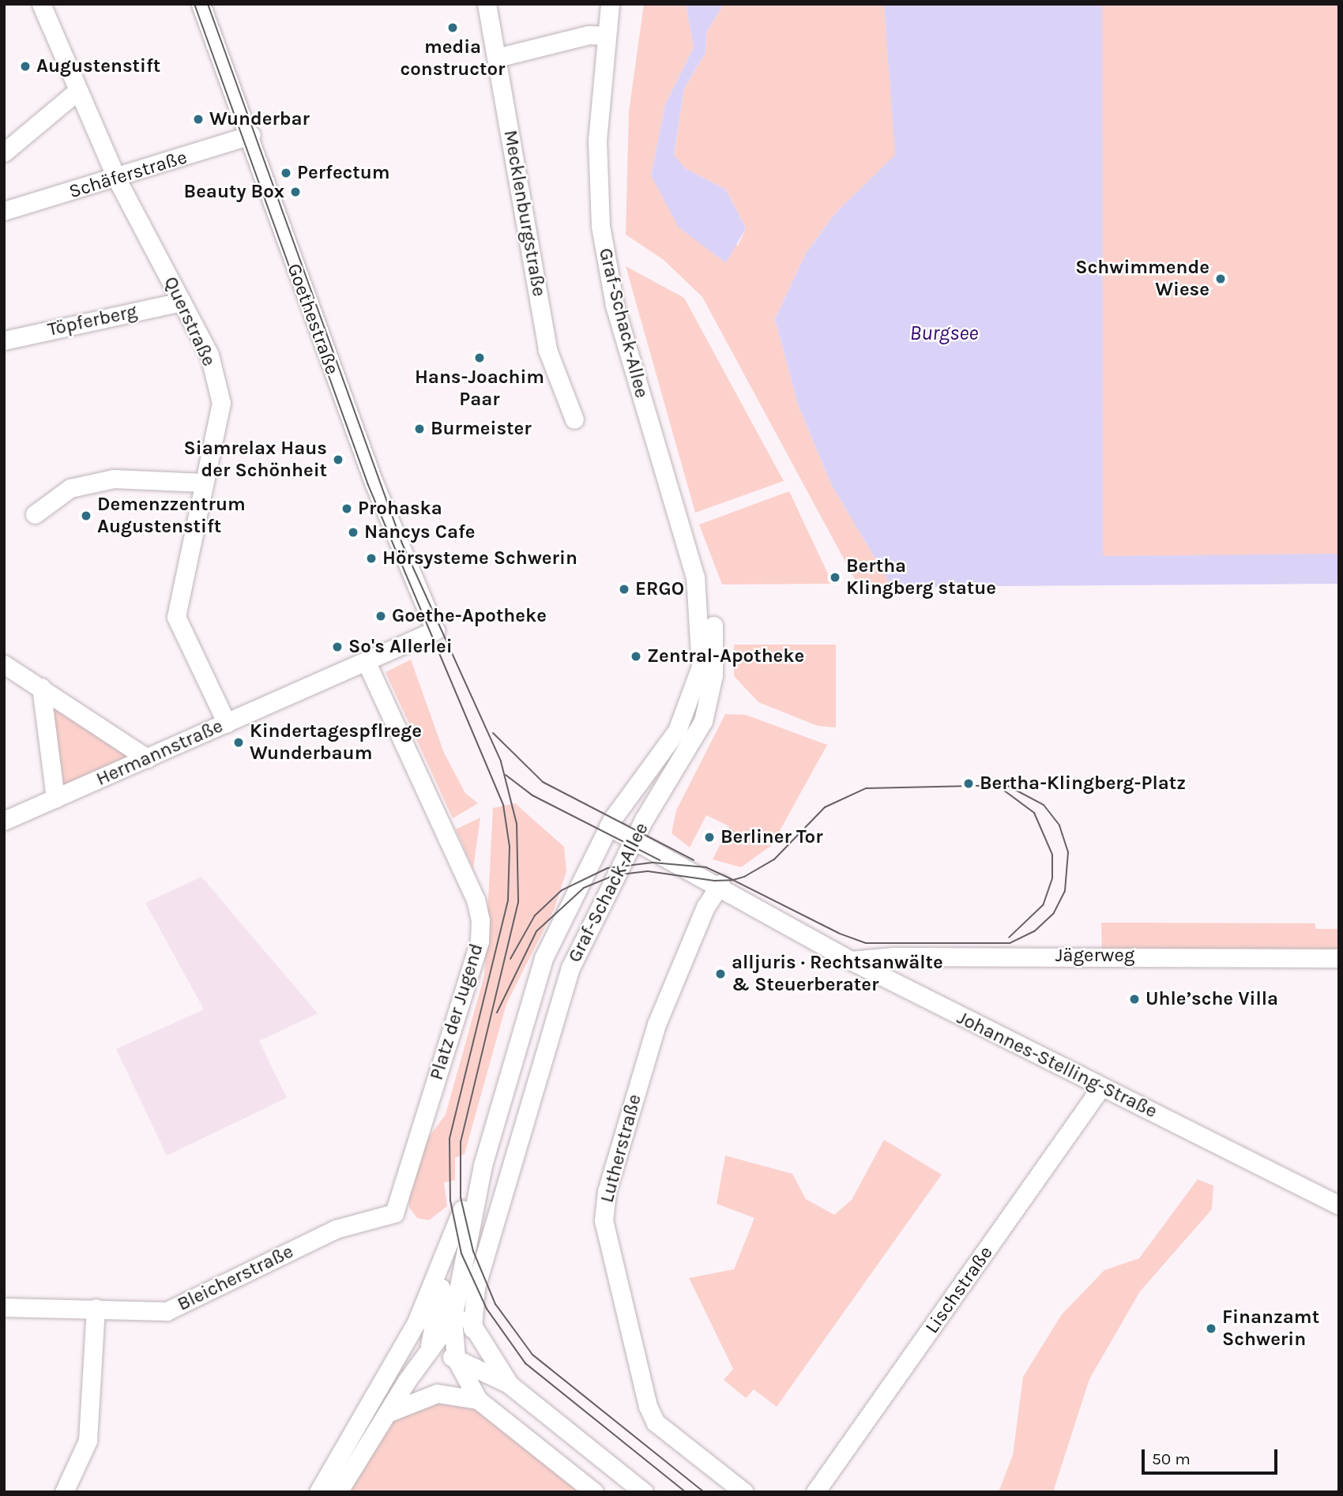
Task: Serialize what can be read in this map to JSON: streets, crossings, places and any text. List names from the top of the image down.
{
  "streets": {
    "street": [
      "Schäferstraße",
      "Mecklenburgstraße",
      "Goethestraße",
      "Töpferberg",
      "Querstraße",
      "Graf-Schack-Allee",
      "Hermannstraße",
      "Jägerweg",
      "Platz der Jugend",
      "Johannes-Stelling-Straße",
      "Lutherstraße",
      "Bleicherstraße",
      "Lischstraße"
    ]
  },
  "crossings": [
    ["Schäferstraße", "Goethestraße"],
    ["Schäferstraße", "Querstraße"],
    ["Goethestraße", "Hermannstraße"],
    ["Töpferberg", "Querstraße"],
    ["Querstraße", "Hermannstraße"],
    ["Hermannstraße", "Platz der Jugend"],
    ["Jägerweg", "Johannes-Stelling-Straße"],
    ["Platz der Jugend", "Bleicherstraße"],
    ["Johannes-Stelling-Straße", "Lutherstraße"],
    ["Johannes-Stelling-Straße", "Lischstraße"]
  ],
  "water": ["Burgsee"],
  "places": [
    "media constructor",
    "Augustenstift",
    "Wunderbar",
    "Perfectum",
    "Beauty Box",
    "Schwimmende Wiese",
    "Hans-Joachim Paar",
    "Burmeister",
    "Siamrelax Haus der Schönheit",
    "Prohaska",
    "Demenzzentrum Augustenstift",
    "Nancys Cafe",
    "Hörsysteme Schwerin",
    "Bertha Klingberg statue",
    "ERGO",
    "Goethe-Apotheke",
    "So's Allerlei",
    "Zentral-Apotheke",
    "Kindertagespflrege Wunderbaum",
    "Bertha-Klingberg-Platz",
    "Berliner Tor",
    "alljuris · Rechtsanwälte & Steuerberater",
    "Uhle’sche Villa",
    "Finanzamt Schwerin"
  ],
  "scale_bar": "50 m"
}
